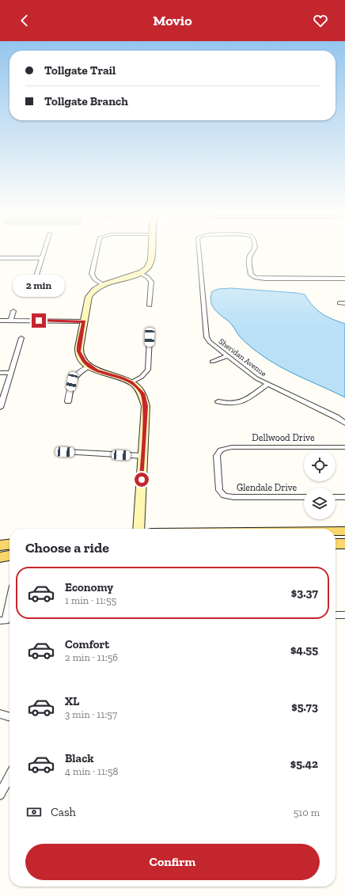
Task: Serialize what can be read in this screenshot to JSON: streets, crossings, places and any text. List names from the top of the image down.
{
  "streets": {
    "street": ["Sheridan Avenue", "Dellwood Drive", "Glendale Drive"]
  },
  "crossings": [
    ["Dellwood Drive", "Glendale Drive"]
  ],
  "page": {
    "header": "Movio",
    "banner": ["Tollgate Trail", "Tollgate Branch"],
    "bubble": "2 min",
    "heading": "Choose a ride",
    "list": [
      {
        "name": "Economy",
        "note": "1 min · 11:55",
        "value": "$3.37"
      },
      {
        "name": "Comfort",
        "note": "2 min · 11:56",
        "value": "$4.55"
      },
      {
        "name": "XL",
        "note": "3 min · 11:57",
        "value": "$5.73"
      },
      {
        "name": "Black",
        "note": "4 min · 11:58",
        "value": "$5.42"
      }
    ],
    "pay": ["Cash", "510 m"],
    "buttons": "Confirm"
  }
}
